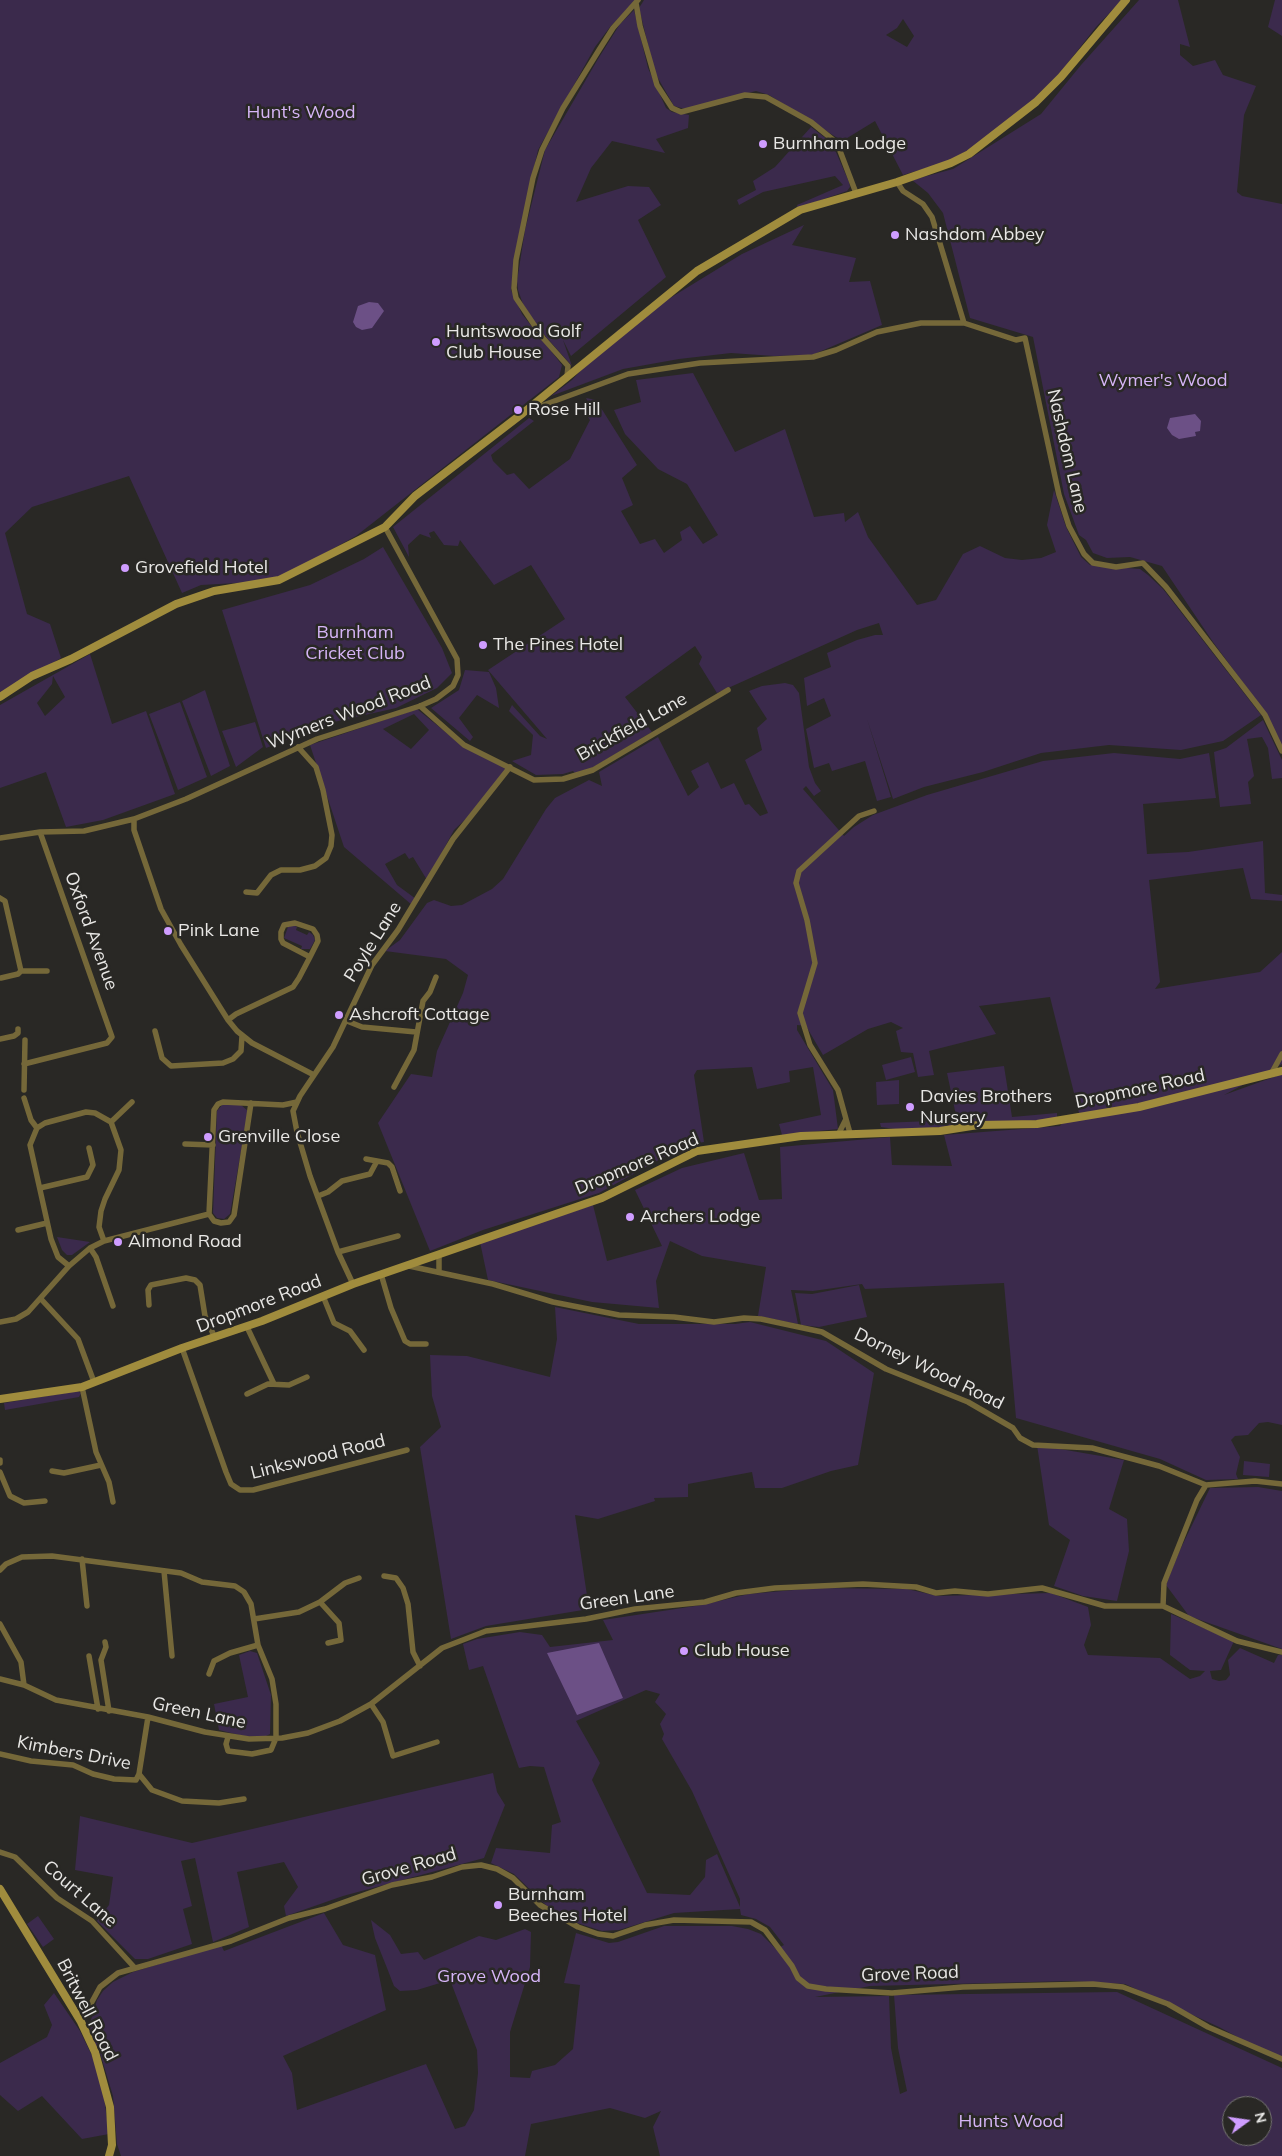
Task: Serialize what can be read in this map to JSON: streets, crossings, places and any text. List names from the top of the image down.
{
  "streets": {
    "street": [
      "Nashdom Lane",
      "Wymers Wood Road",
      "Brickfield Lane",
      "Oxford Avenue",
      "Poyle Lane",
      "Dropmore Road",
      "Dorney Wood Road",
      "Linkswood Road",
      "Green Lane",
      "Kimbers Drive",
      "Grove Road",
      "Court Lane",
      "Britwell Road"
    ]
  },
  "crossings": [
    ["Wymers Wood Road", "Brickfield Lane"],
    ["Wymers Wood Road", "Oxford Avenue"],
    ["Brickfield Lane", "Poyle Lane"],
    ["Dropmore Road", "Dorney Wood Road"],
    ["Dropmore Road", "Linkswood Road"],
    ["Green Lane", "Kimbers Drive"],
    ["Grove Road", "Court Lane"],
    ["Grove Road", "Britwell Road"]
  ],
  "parks": [
    "Hunt's Wood",
    "Wymer's Wood",
    "Burnham Cricket Club",
    "Grove Wood",
    "Hunts Wood"
  ],
  "places": [
    "Burnham Lodge",
    "Nashdom Abbey",
    "Huntswood Golf Club House",
    "Rose Hill",
    "Grovefield Hotel",
    "The Pines Hotel",
    "Pink Lane",
    "Ashcroft Cottage",
    "Davies Brothers Nursery",
    "Grenville Close",
    "Archers Lodge",
    "Almond Road",
    "Club House",
    "Burnham Beeches Hotel"
  ],
  "north": "right"
}
